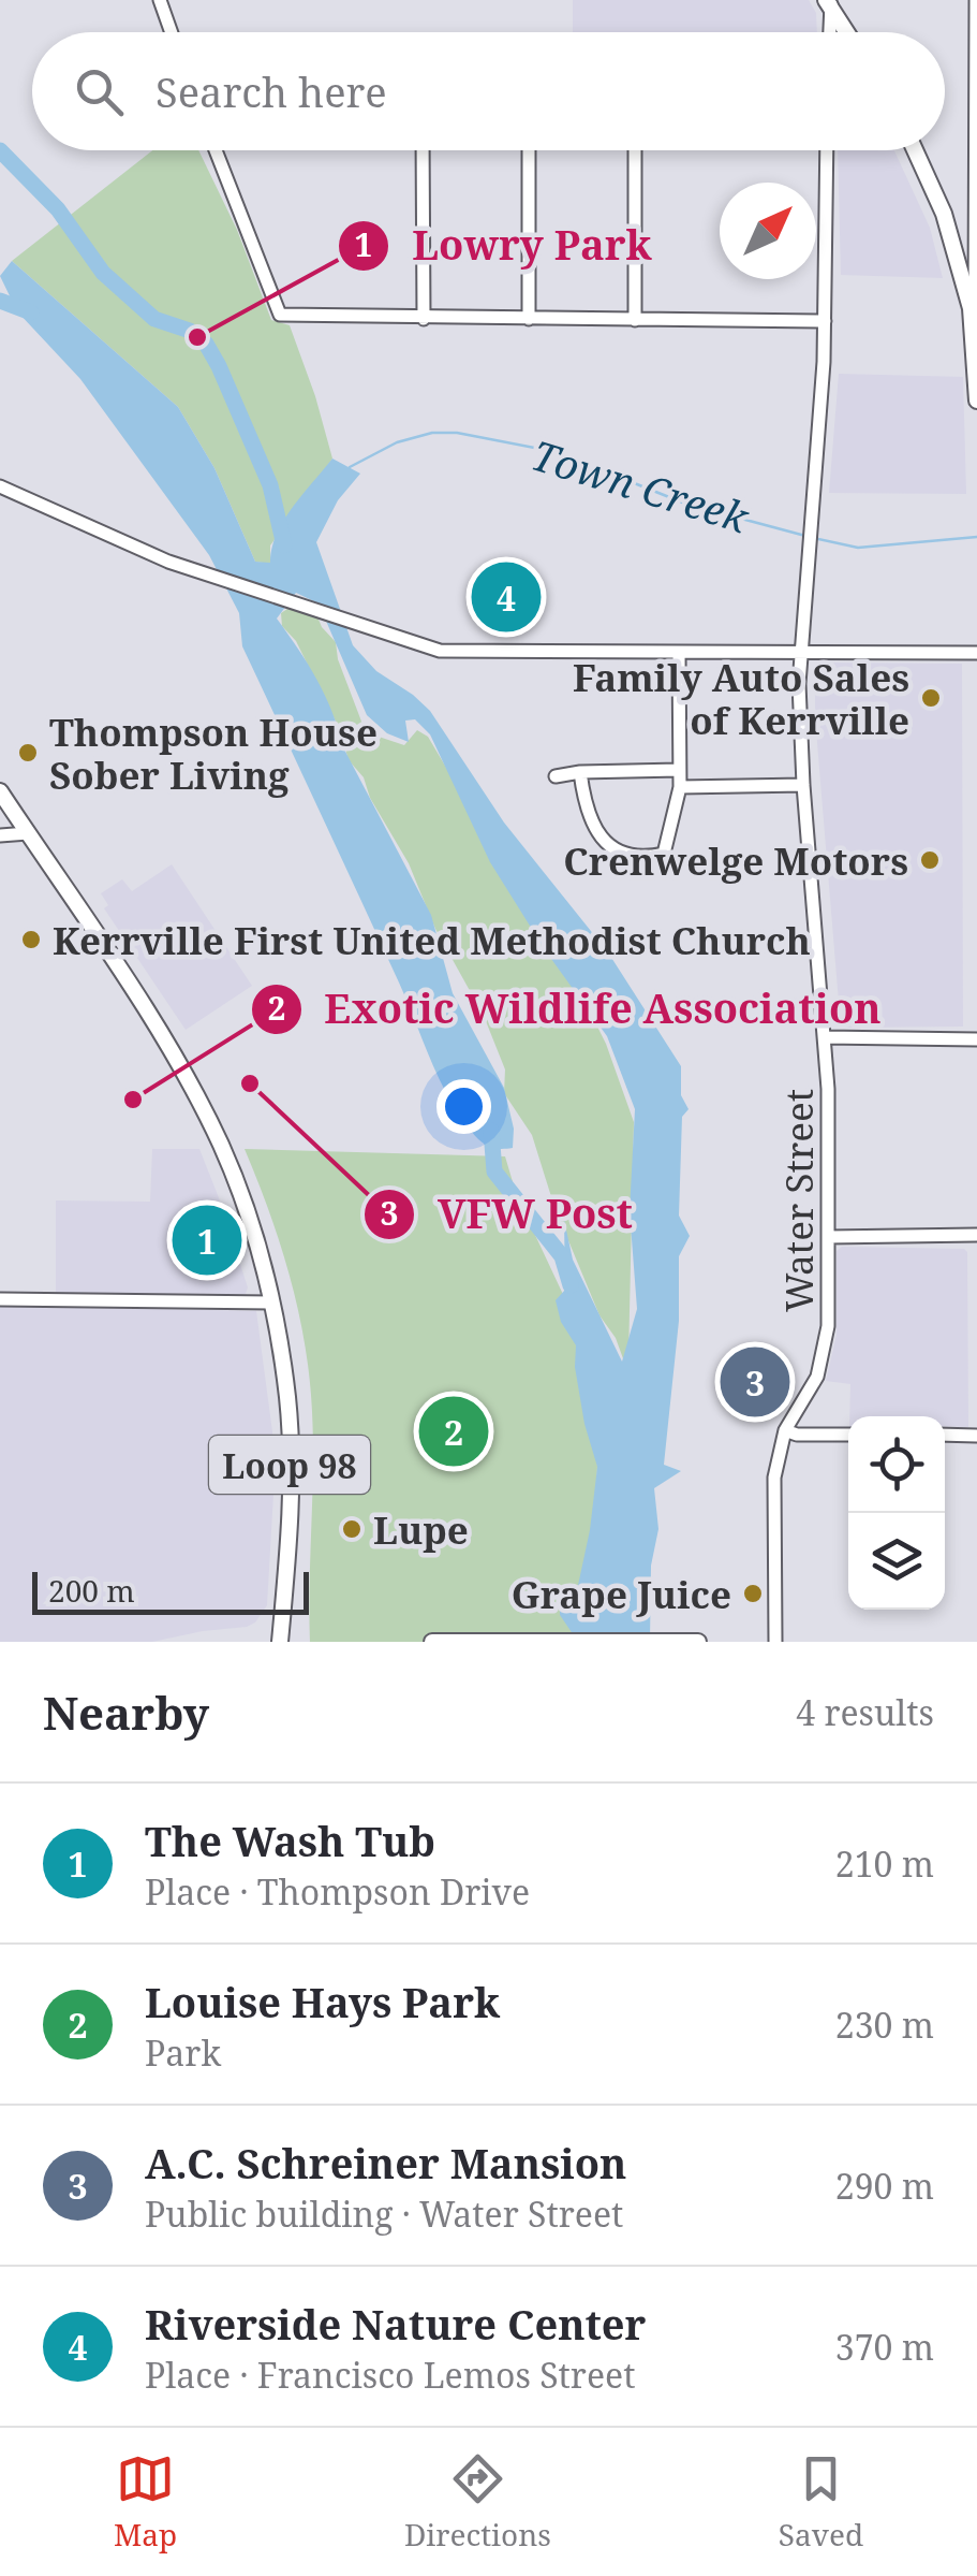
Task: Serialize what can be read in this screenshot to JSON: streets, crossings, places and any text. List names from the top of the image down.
{
  "streets": {
    "main road": ["Loop 98"],
    "street": ["Water Street"]
  },
  "water": ["Town Creek"],
  "places": [
    "Lowry Park",
    "Family Auto Sales of Kerrville",
    "Thompson House Sober Living",
    "Crenwelge Motors",
    "Kerrville First United Methodist Church",
    "VFW Post",
    "Exotic Wildlife Association",
    "Lupe",
    "Grape Juice"
  ],
  "scale_bar": "200 m",
  "north": "top right",
  "page": {
    "search": "Search here",
    "pins": [
      "4",
      "1",
      "3",
      "2"
    ],
    "scale": "200 m",
    "heading": ["Nearby", "4 results"],
    "list": [
      {
        "mark": "1",
        "name": "The Wash Tub",
        "note": "Place · Thompson Drive",
        "value": "210 m"
      },
      {
        "mark": "2",
        "name": "Louise Hays Park",
        "note": "Park",
        "value": "230 m"
      },
      {
        "mark": "3",
        "name": "A.C. Schreiner Mansion",
        "note": "Public building · Water Street",
        "value": "290 m"
      },
      {
        "mark": "4",
        "name": "Riverside Nature Center",
        "note": "Place · Francisco Lemos Street",
        "value": "370 m"
      }
    ],
    "nav": ["Map", "Directions", "Saved"]
  }
}
